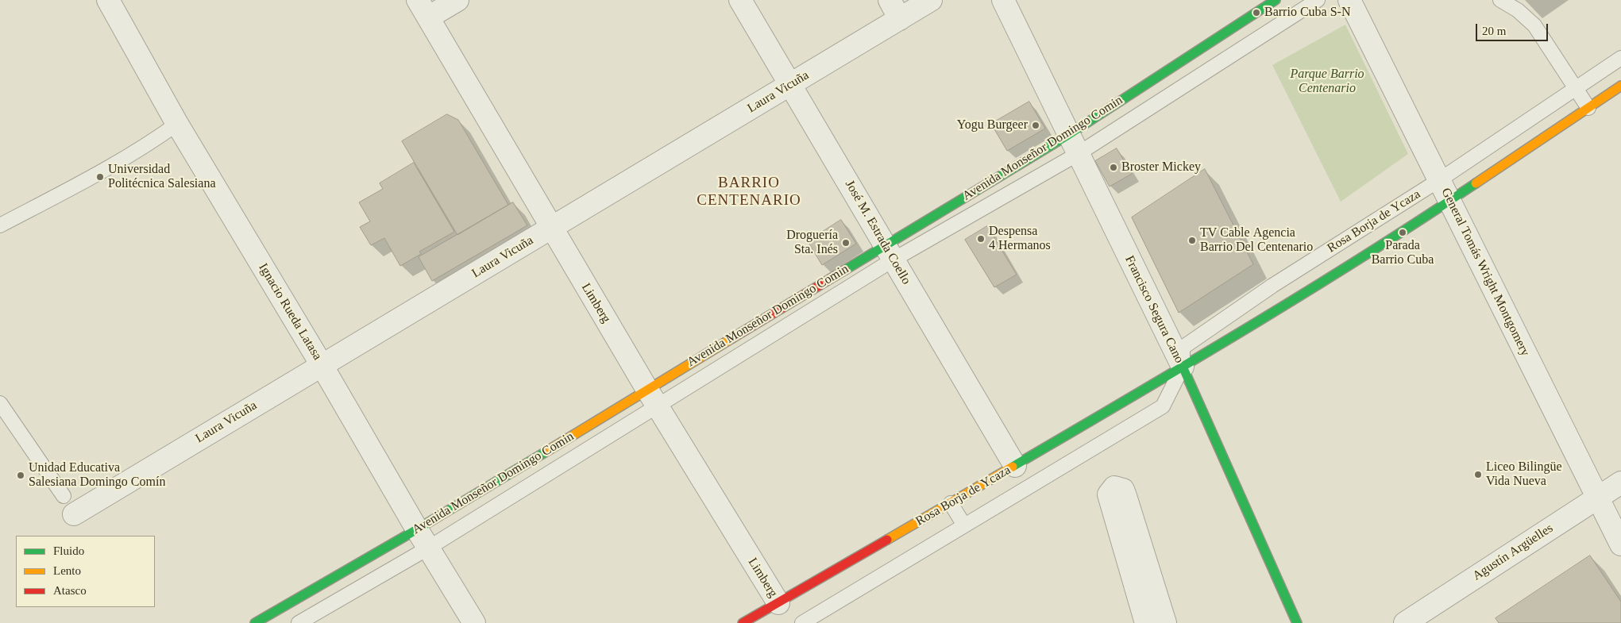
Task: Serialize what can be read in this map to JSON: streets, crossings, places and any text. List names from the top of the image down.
{
  "streets": {
    "main road": ["Avenida Monseñor Domingo Comin", "Rosa Borja de Ycaza", "Francisco Segura Cano"],
    "street": [
      "Laura Vicuña",
      "José M. Estrada Coello",
      "General Tomás Wright Montgomery",
      "Limberg",
      "Ignacio Rueda Latasa",
      "Agustín Argüelles"
    ]
  },
  "crossings": [
    ["Laura Vicuña", "José M. Estrada Coello"],
    ["Laura Vicuña", "Limberg"],
    ["Laura Vicuña", "Ignacio Rueda Latasa"],
    ["Avenida Monseñor Domingo Comin", "José M. Estrada Coello"],
    ["Avenida Monseñor Domingo Comin", "Limberg"],
    ["Avenida Monseñor Domingo Comin", "Francisco Segura Cano"],
    ["Avenida Monseñor Domingo Comin", "Ignacio Rueda Latasa"],
    ["Rosa Borja de Ycaza", "José M. Estrada Coello"],
    ["Rosa Borja de Ycaza", "General Tomás Wright Montgomery"],
    ["Rosa Borja de Ycaza", "Limberg"],
    ["Rosa Borja de Ycaza", "Francisco Segura Cano"],
    ["General Tomás Wright Montgomery", "Agustín Argüelles"]
  ],
  "districts": ["BARRIO CENTENARIO"],
  "parks": ["Parque Barrio Centenario"],
  "places": [
    "Barrio Cuba S-N",
    "Yogu Burgeer",
    "Broster Mickey",
    "Universidad Politécnica Salesiana",
    "Parada Barrio Cuba",
    "Despensa 4 Hermanos",
    "TV Cable Agencia Barrio Del Centenario",
    "Droguería Sta. Inés",
    "Liceo Bilingüe Vida Nueva",
    "Unidad Educativa Salesiana Domingo Comín"
  ],
  "legend": ["Fluido", "Lento", "Atasco"],
  "scale_bar": "20 m"
}
